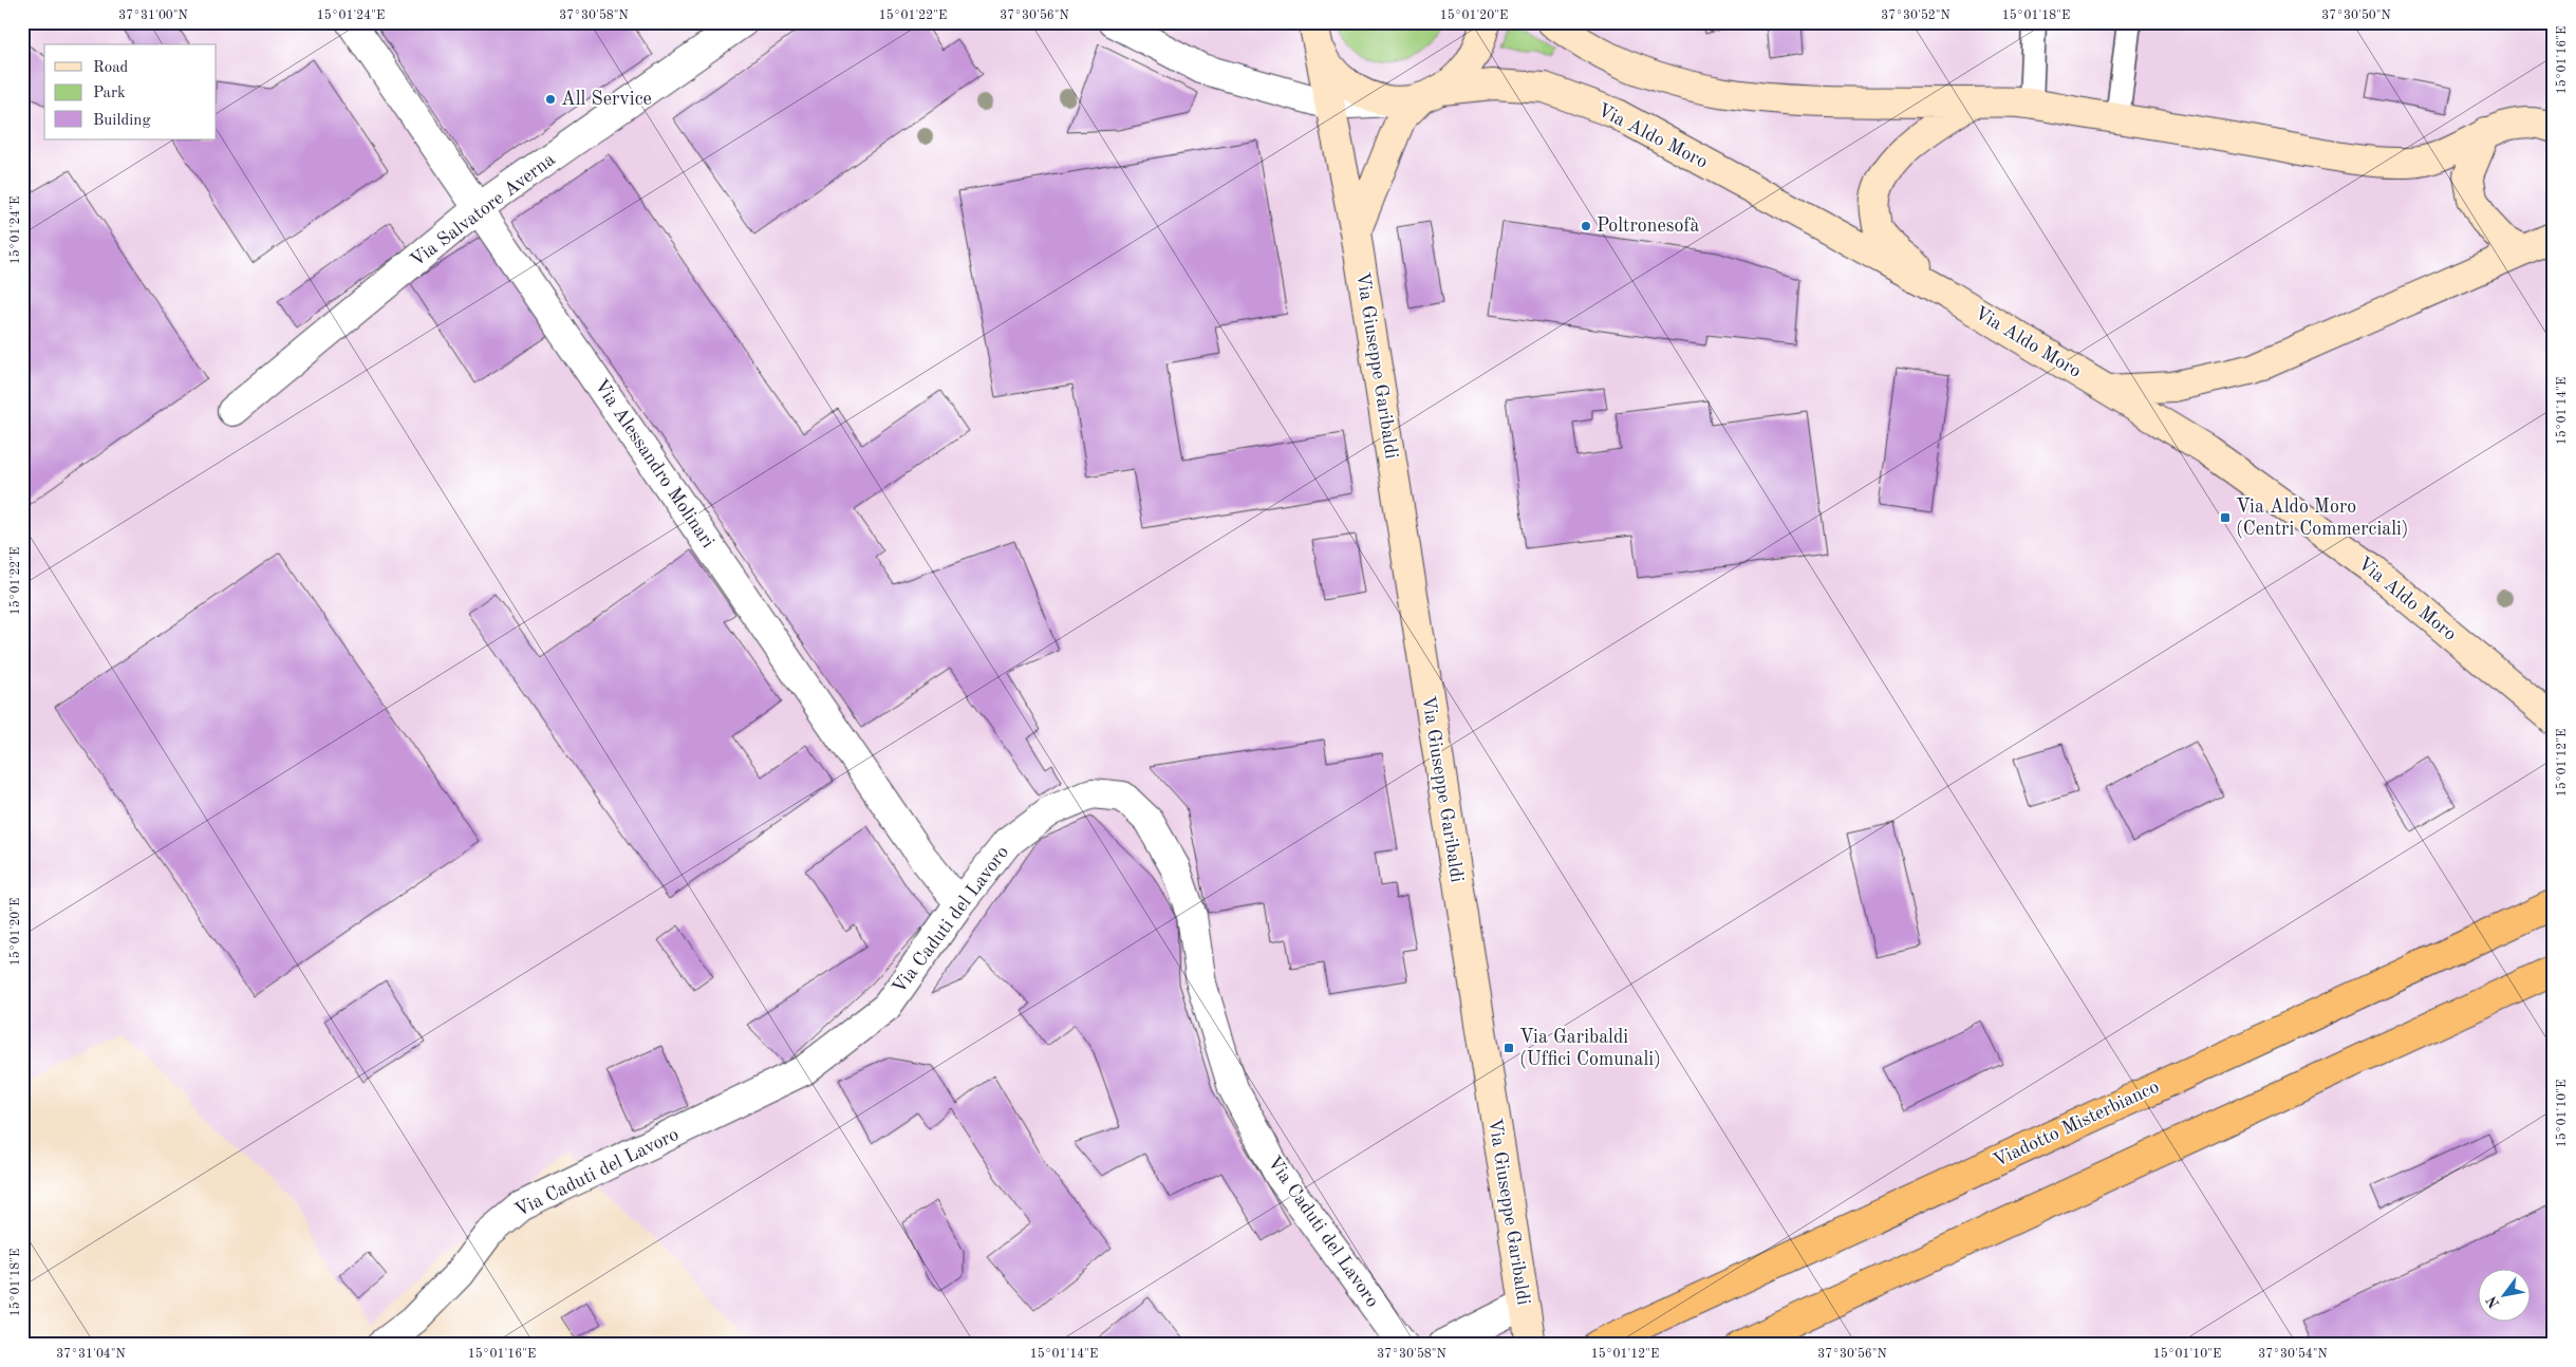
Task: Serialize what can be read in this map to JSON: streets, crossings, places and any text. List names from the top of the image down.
{
  "streets": {
    "highway": ["Viadotto Misterbianco"],
    "main road": ["Via Aldo Moro", "Via Giuseppe Garibaldi"],
    "street": ["Via Salvatore Averna", "Via Alessandro Molinari", "Via Caduti del Lavoro"]
  },
  "crossings": [
    ["Via Aldo Moro", "Via Giuseppe Garibaldi"],
    ["Via Salvatore Averna", "Via Alessandro Molinari"],
    ["Via Alessandro Molinari", "Via Caduti del Lavoro"]
  ],
  "places": {
    "other": ["All Service", "Poltronesofà"],
    "transit": ["Via Aldo Moro (Centri Commerciali)", "Via Garibaldi (Uffici Comunali)"]
  },
  "legend": ["Road", "Park", "Building"],
  "north": "bottom left",
  "coordinates": [
    "37°31'00\"N",
    "15°01'24\"E",
    "37°30'58\"N",
    "15°01'22\"E",
    "37°30'56\"N",
    "15°01'20\"E",
    "37°30'52\"N",
    "15°01'18\"E",
    "37°30'50\"N",
    "15°01'16\"E",
    "15°01'14\"E",
    "15°01'12\"E",
    "15°01'10\"E",
    "37°31'04\"N",
    "37°30'54\"N"
  ]
}
